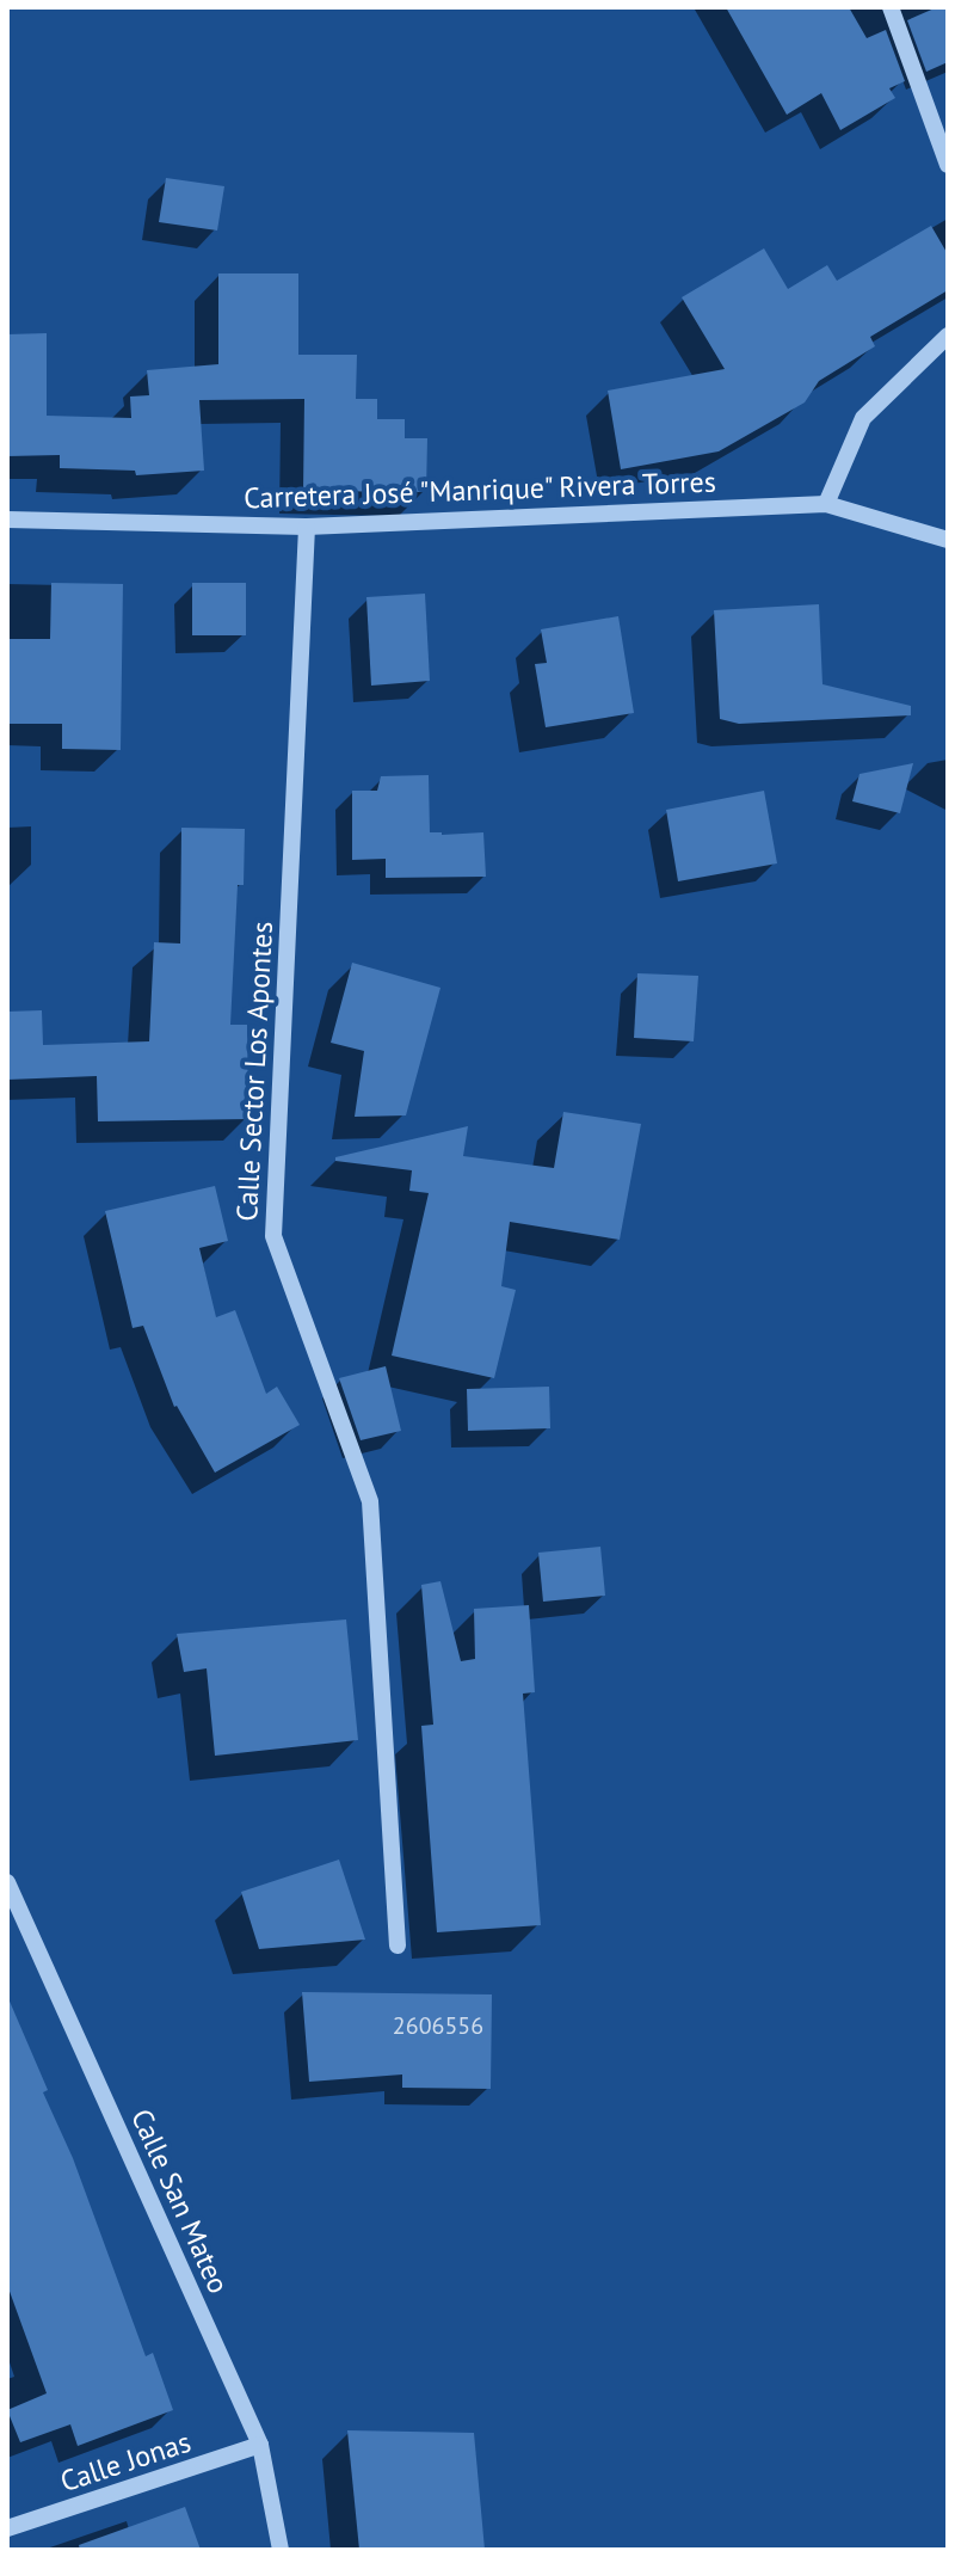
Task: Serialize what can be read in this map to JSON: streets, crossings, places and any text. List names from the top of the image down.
{
  "streets": {
    "street": [
      "Carretera José \"Manrique\" Rivera Torres",
      "Calle Sector Los Apontes",
      "Calle San Mateo",
      "Calle Jonas"
    ]
  },
  "crossings": [
    ["Carretera José \"Manrique\" Rivera Torres", "Calle Sector Los Apontes"],
    ["Calle San Mateo", "Calle Jonas"]
  ],
  "house_numbers": ["2606556"]
}
